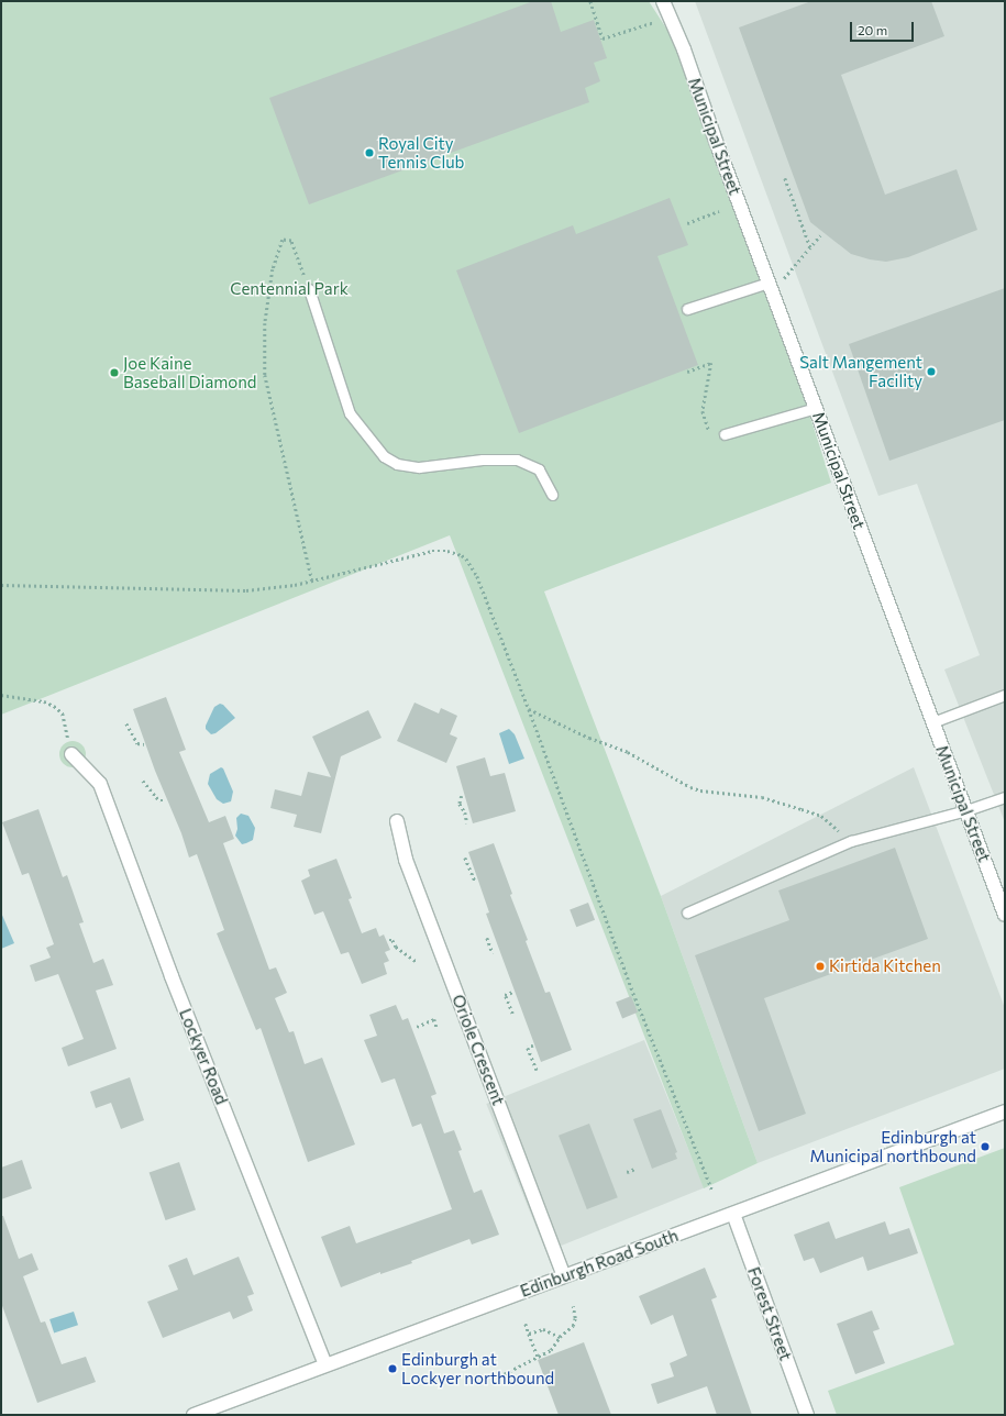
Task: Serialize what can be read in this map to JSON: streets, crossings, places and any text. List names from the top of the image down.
{
  "streets": {
    "street": [
      "Municipal Street",
      "Oriole Crescent",
      "Lockyer Road",
      "Edinburgh Road South",
      "Forest Street"
    ]
  },
  "crossings": [
    ["Oriole Crescent", "Edinburgh Road South"],
    ["Lockyer Road", "Edinburgh Road South"],
    ["Edinburgh Road South", "Forest Street"]
  ],
  "parks": ["Centennial Park"],
  "places": [
    "Royal City Tennis Club",
    "Salt Mangement Facility",
    "Joe Kaine Baseball Diamond",
    "Kirtida Kitchen",
    "Edinburgh at Municipal northbound",
    "Edinburgh at Lockyer northbound"
  ],
  "scale_bar": "20 m"
}
